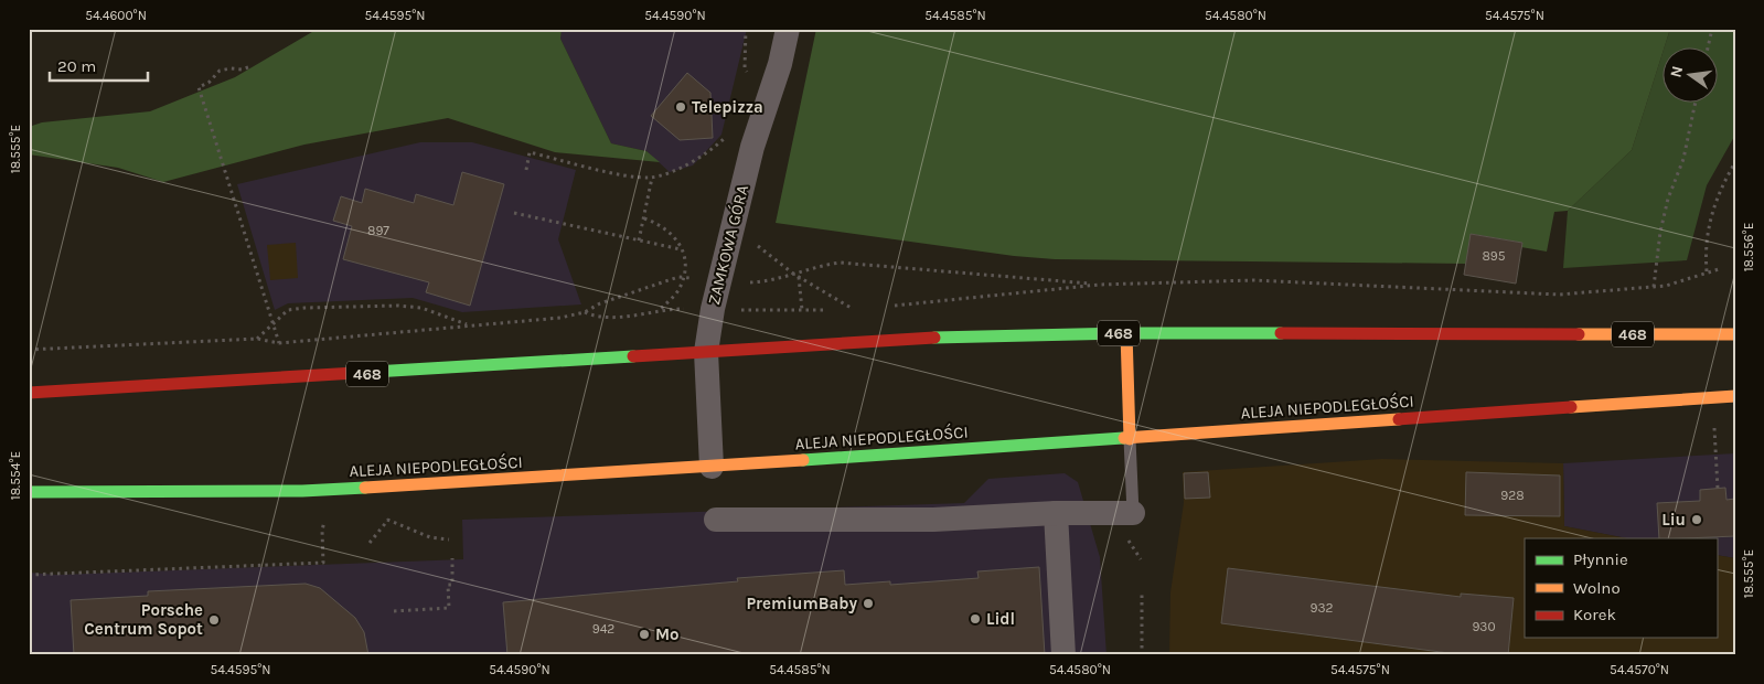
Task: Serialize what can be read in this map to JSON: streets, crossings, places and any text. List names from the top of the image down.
{
  "streets": {
    "main road": ["468", "ALEJA NIEPODLEGŁOŚCI"],
    "street": ["ZAMKOWA GÓRA"]
  },
  "crossings": [
    ["ZAMKOWA GÓRA", "468"],
    ["ZAMKOWA GÓRA", "ALEJA NIEPODLEGŁOŚCI"]
  ],
  "places": [
    "Telepizza",
    "Liu",
    "PremiumBaby",
    "Lidl",
    "Porsche Centrum Sopot",
    "Mo"
  ],
  "house_numbers": [
    "897",
    "895",
    "928",
    "932",
    "930",
    "942"
  ],
  "legend": ["Płynnie", "Wolno", "Korek"],
  "scale_bar": "20 m",
  "north": "left",
  "coordinates": [
    "54.4600°N",
    "54.4595°N",
    "54.4590°N",
    "54.4585°N",
    "54.4580°N",
    "54.4575°N",
    "18.555°E",
    "18.556°E",
    "18.554°E",
    "54.4570°N"
  ]
}
